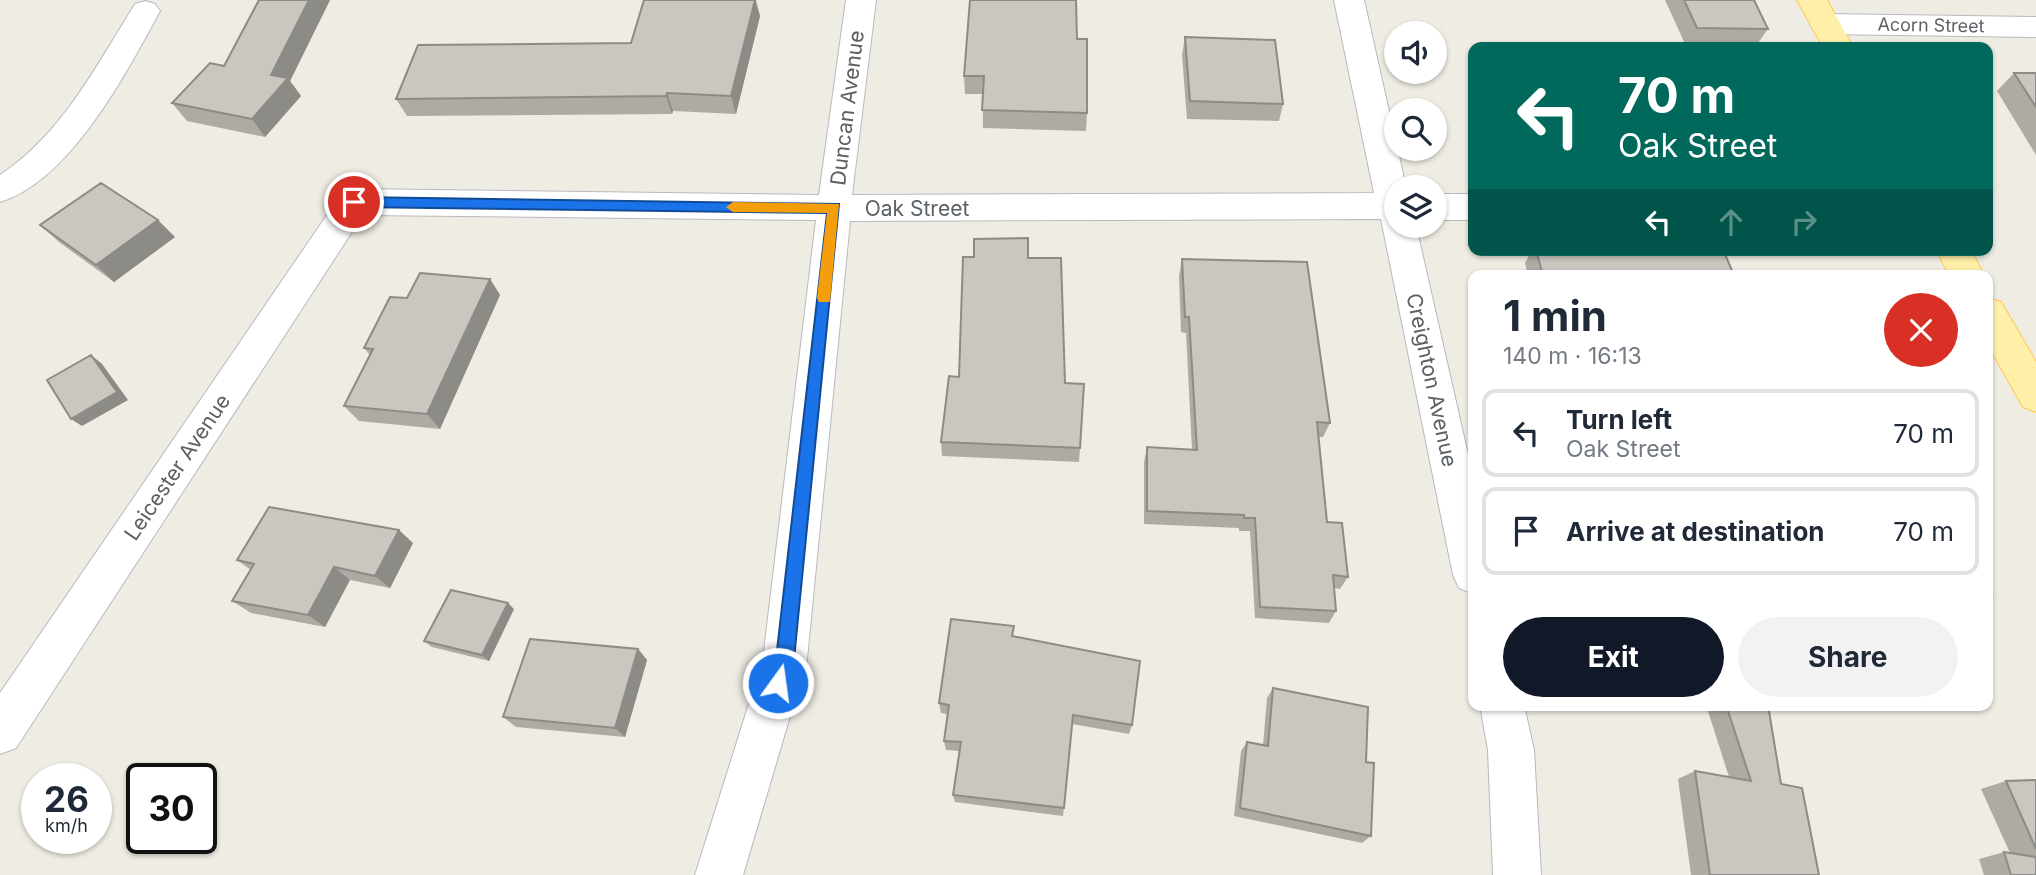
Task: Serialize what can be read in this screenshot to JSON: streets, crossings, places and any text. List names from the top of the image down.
{
  "streets": {
    "street": [
      "Acorn Street",
      "Duncan Avenue",
      "Oak Street",
      "Creighton Avenue",
      "Leicester Avenue"
    ]
  },
  "crossings": [
    ["Duncan Avenue", "Oak Street"],
    ["Oak Street", "Leicester Avenue"]
  ],
  "page": {
    "turn": ["70 m", "Oak Street"],
    "heading": ["1 min", "140 m · 16:13"],
    "list": [
      {
        "name": "Turn left",
        "note": "Oak Street",
        "value": "70 m"
      },
      {
        "name": "Arrive at destination",
        "value": "70 m"
      }
    ],
    "buttons": ["Exit", "Share"],
    "speed": "26 km/h",
    "limit": "30"
  }
}
